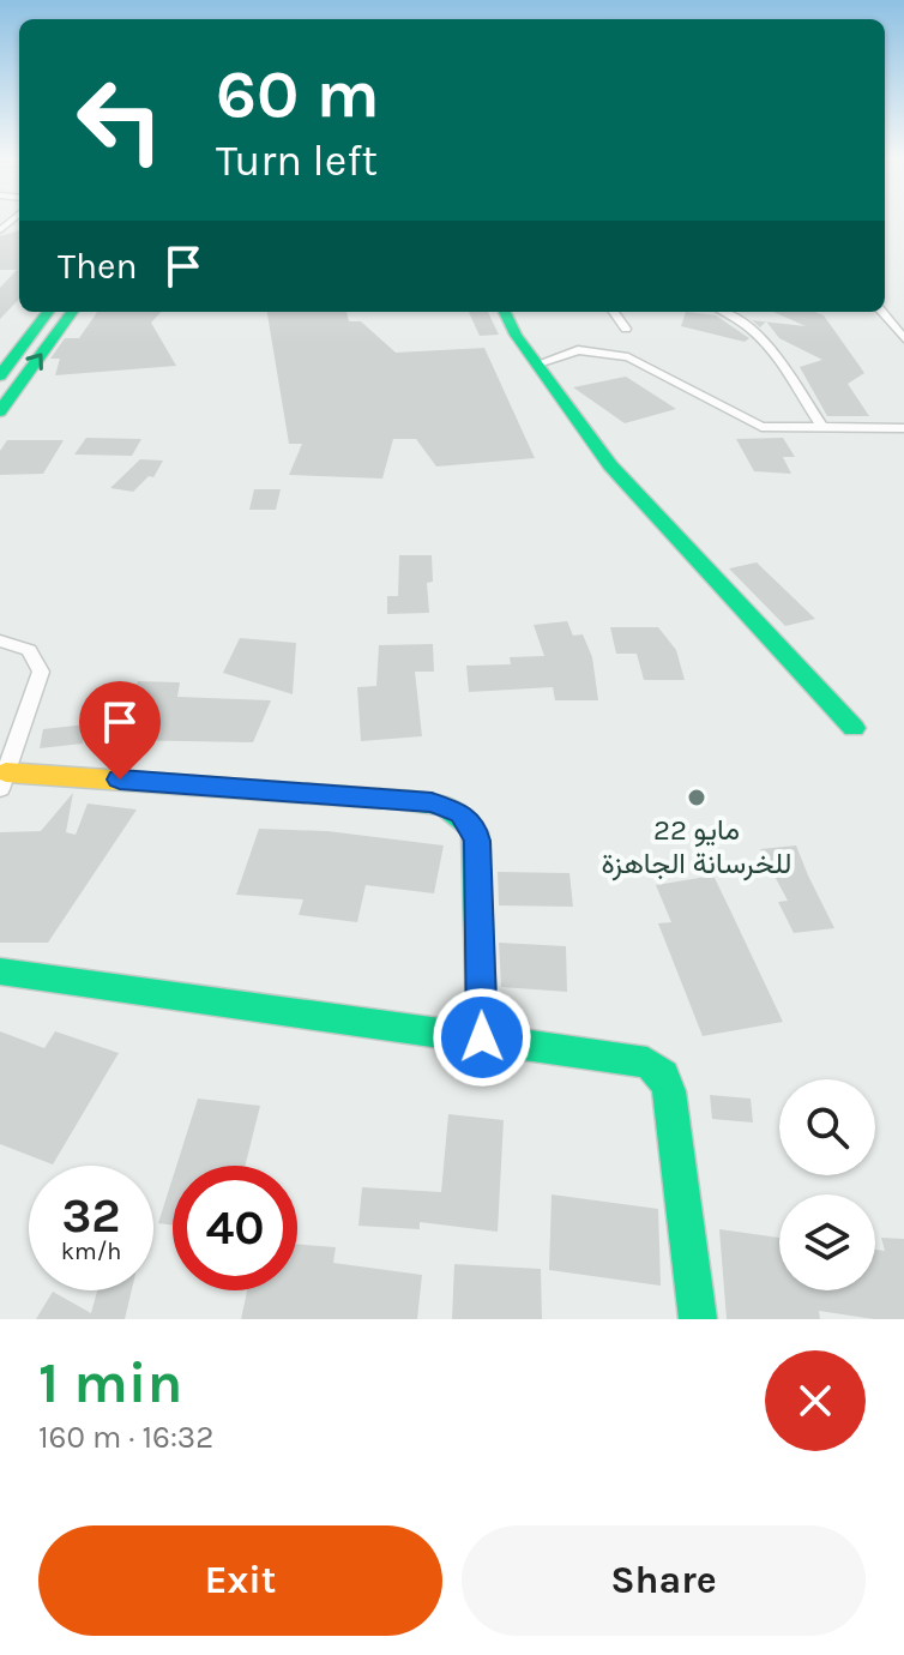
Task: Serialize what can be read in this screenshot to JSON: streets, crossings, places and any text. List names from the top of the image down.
{
  "places": ["22 مايو للخرسانة الجاهزة"],
  "page": {
    "turn": ["60 m", "Turn left"],
    "then": "Then",
    "speed": "32 km/h",
    "limit": "40",
    "heading": ["1 min", "160 m · 16:32"],
    "buttons": ["Exit", "Share"]
  }
}
